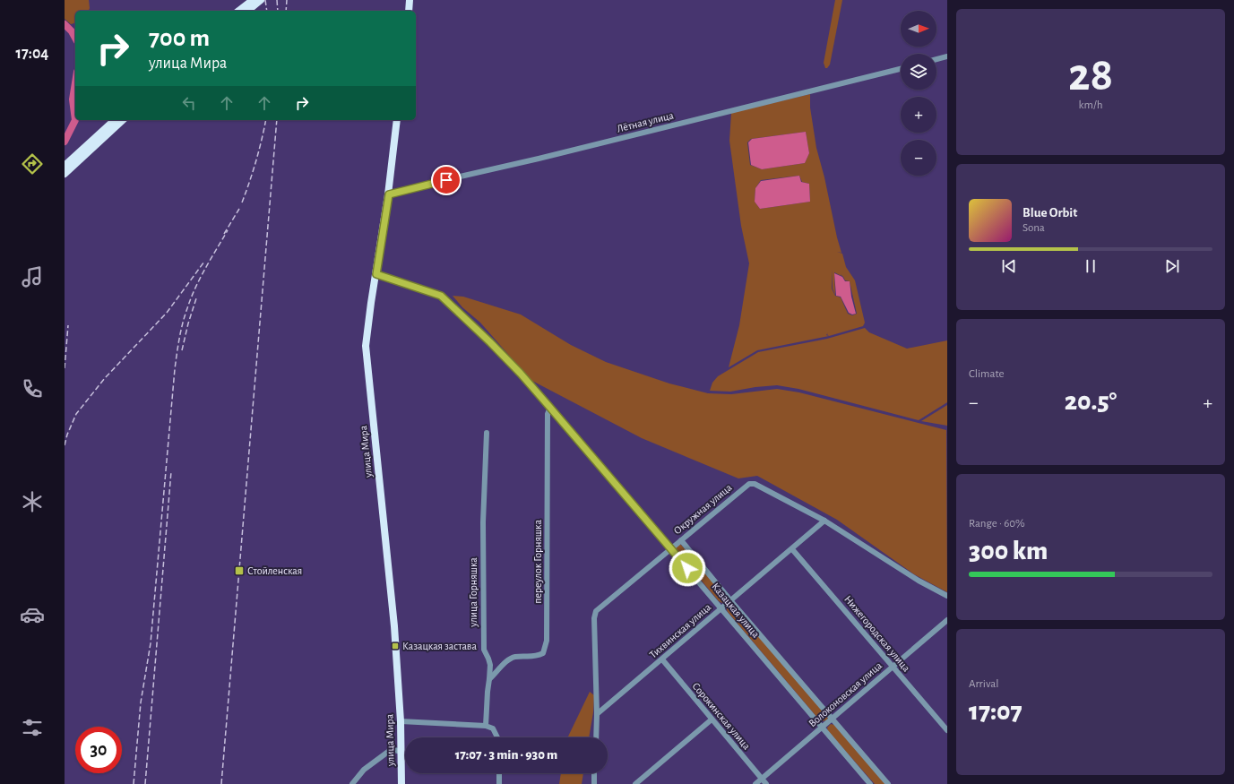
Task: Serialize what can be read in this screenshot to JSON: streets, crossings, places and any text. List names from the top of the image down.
{
  "streets": {
    "main road": ["улица Мира"],
    "street": [
      "Лётная улица",
      "Окружная улица",
      "переулок Горняшка",
      "улица Горняшка",
      "Казацкая улица",
      "Тихвинская улица",
      "Нижегородская улица",
      "Волоконовская улица",
      "Сорокинская улица"
    ]
  },
  "crossings": [
    ["Лётная улица", "улица Мира"],
    ["улица Мира", "Казацкая улица"],
    ["Окружная улица", "Казацкая улица"],
    ["Окружная улица", "Тихвинская улица"],
    ["переулок Горняшка", "улица Горняшка"],
    ["переулок Горняшка", "Казацкая улица"],
    ["Казацкая улица", "Тихвинская улица"],
    ["Казацкая улица", "Волоконовская улица"],
    ["Тихвинская улица", "Нижегородская улица"],
    ["Тихвинская улица", "Сорокинская улица"],
    ["Нижегородская улица", "Волоконовская улица"],
    ["Волоконовская улица", "Сорокинская улица"]
  ],
  "places": {
    "transit": ["Стойленская", "Казацкая застава"]
  },
  "north": "right",
  "page": {
    "tabs": "17:04",
    "tile": [
      ["28", "km/h"],
      "Climate",
      ["Range · 60%", "300 km"],
      ["Arrival", "17:07"]
    ],
    "map_buttons": ["+", "−"],
    "turn": ["700 m", "улица Мира"],
    "song": ["Blue Orbit", "Sona"],
    "heat": ["−", "20.5°", "+"],
    "limit": "30",
    "trip": "17:07 · 3 min · 930 m"
  }
}
